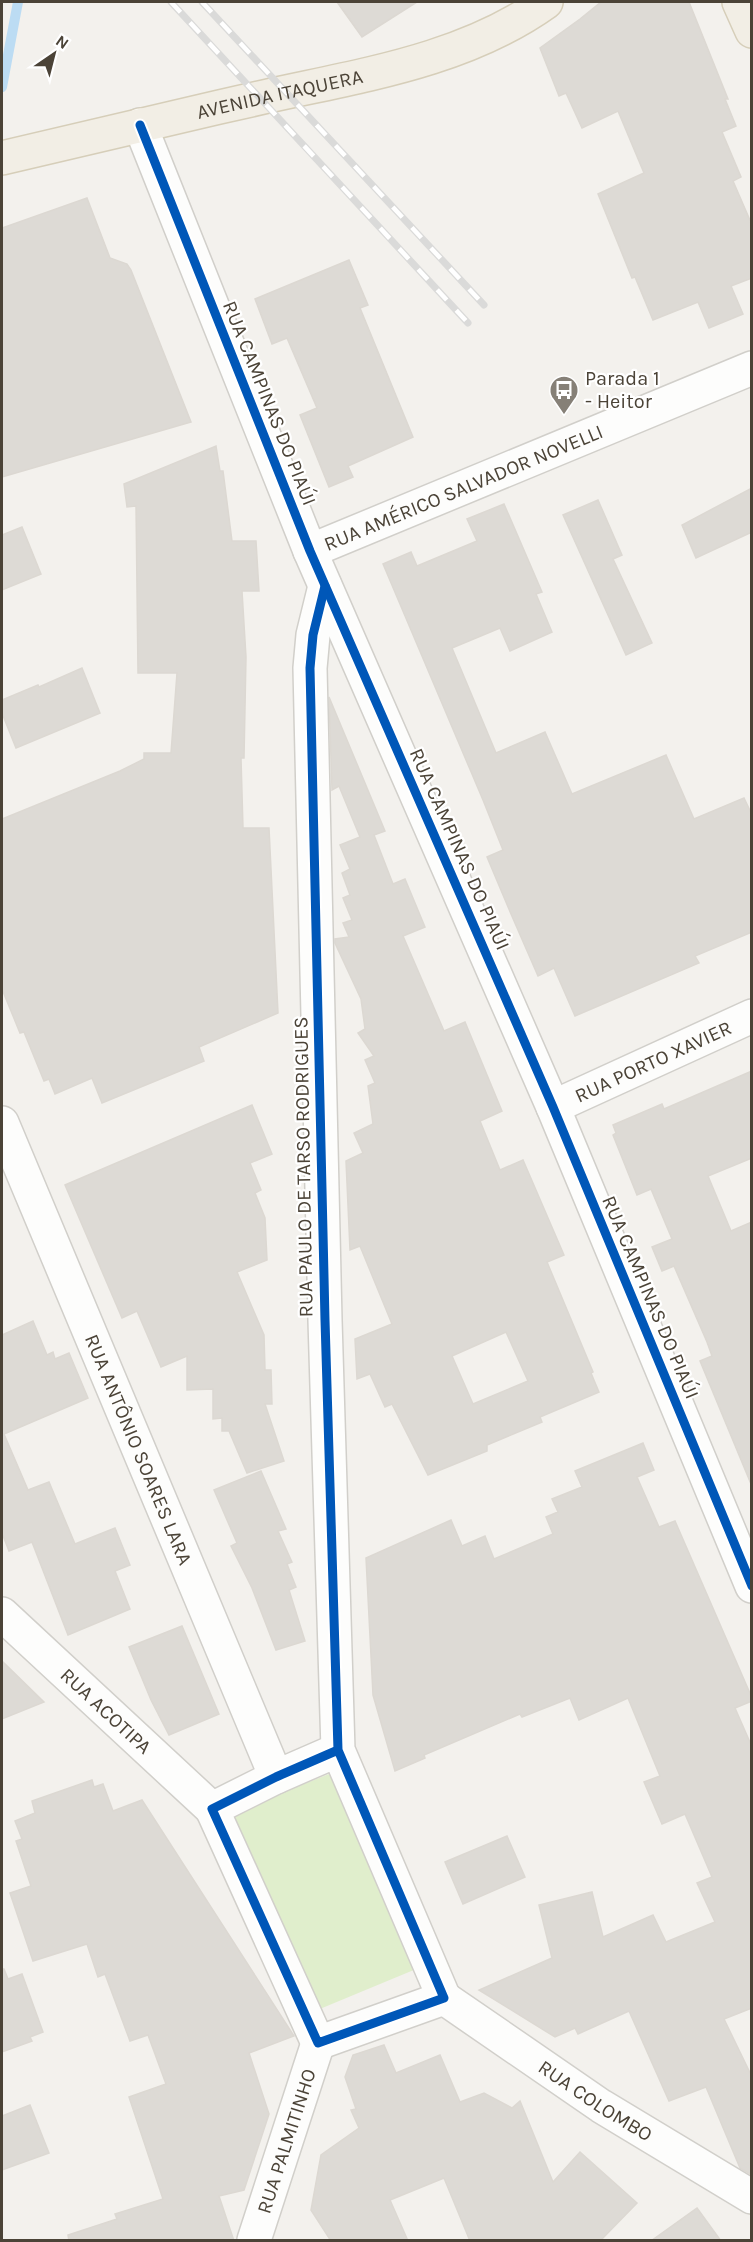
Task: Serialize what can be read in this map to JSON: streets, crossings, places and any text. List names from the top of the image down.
{
  "streets": {
    "main road": ["AVENIDA ITAQUERA"],
    "street": [
      "RUA CAMPINAS DO PIAÚI",
      "RUA AMÉRICO SALVADOR NOVELLI",
      "RUA PORTO XAVIER",
      "RUA PAULO DE TARSO RODRIGUES",
      "RUA ANTÔNIO SOARES LARA",
      "RUA ACOTIPA",
      "RUA COLOMBO",
      "RUA PALMITINHO"
    ]
  },
  "crossings": [
    ["AVENIDA ITAQUERA", "RUA CAMPINAS DO PIAÚI"],
    ["RUA CAMPINAS DO PIAÚI", "RUA AMÉRICO SALVADOR NOVELLI"],
    ["RUA CAMPINAS DO PIAÚI", "RUA PORTO XAVIER"],
    ["RUA CAMPINAS DO PIAÚI", "RUA PAULO DE TARSO RODRIGUES"]
  ],
  "places": {
    "bus stop": ["Parada 1 - Heitor"]
  },
  "north": "top right"
}
